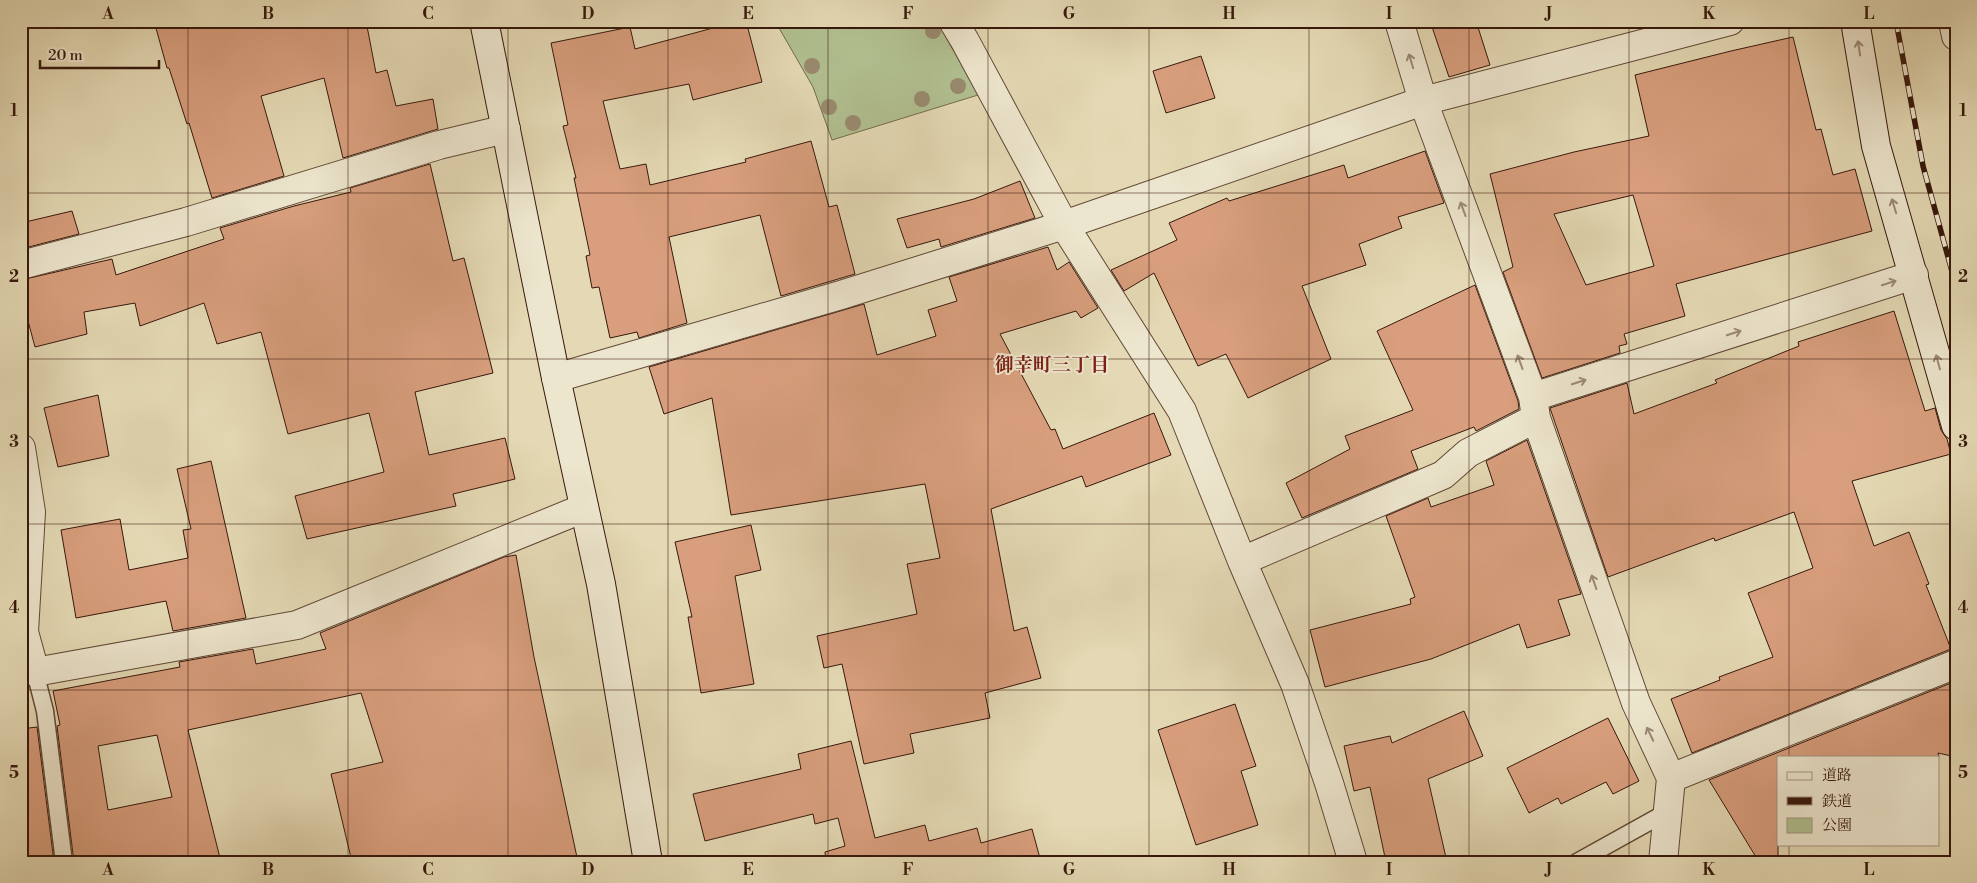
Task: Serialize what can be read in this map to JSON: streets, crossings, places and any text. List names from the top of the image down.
{
  "districts": ["御幸町三丁目"],
  "legend": ["道路", "鉄道", "公園"],
  "scale_bar": "20 m",
  "grid": {
    "columns": [
      "A",
      "B",
      "C",
      "D",
      "E",
      "F",
      "G",
      "H",
      "I",
      "J",
      "K",
      "L"
    ],
    "rows": [
      "1",
      "2",
      "3",
      "4",
      "5"
    ]
  }
}
